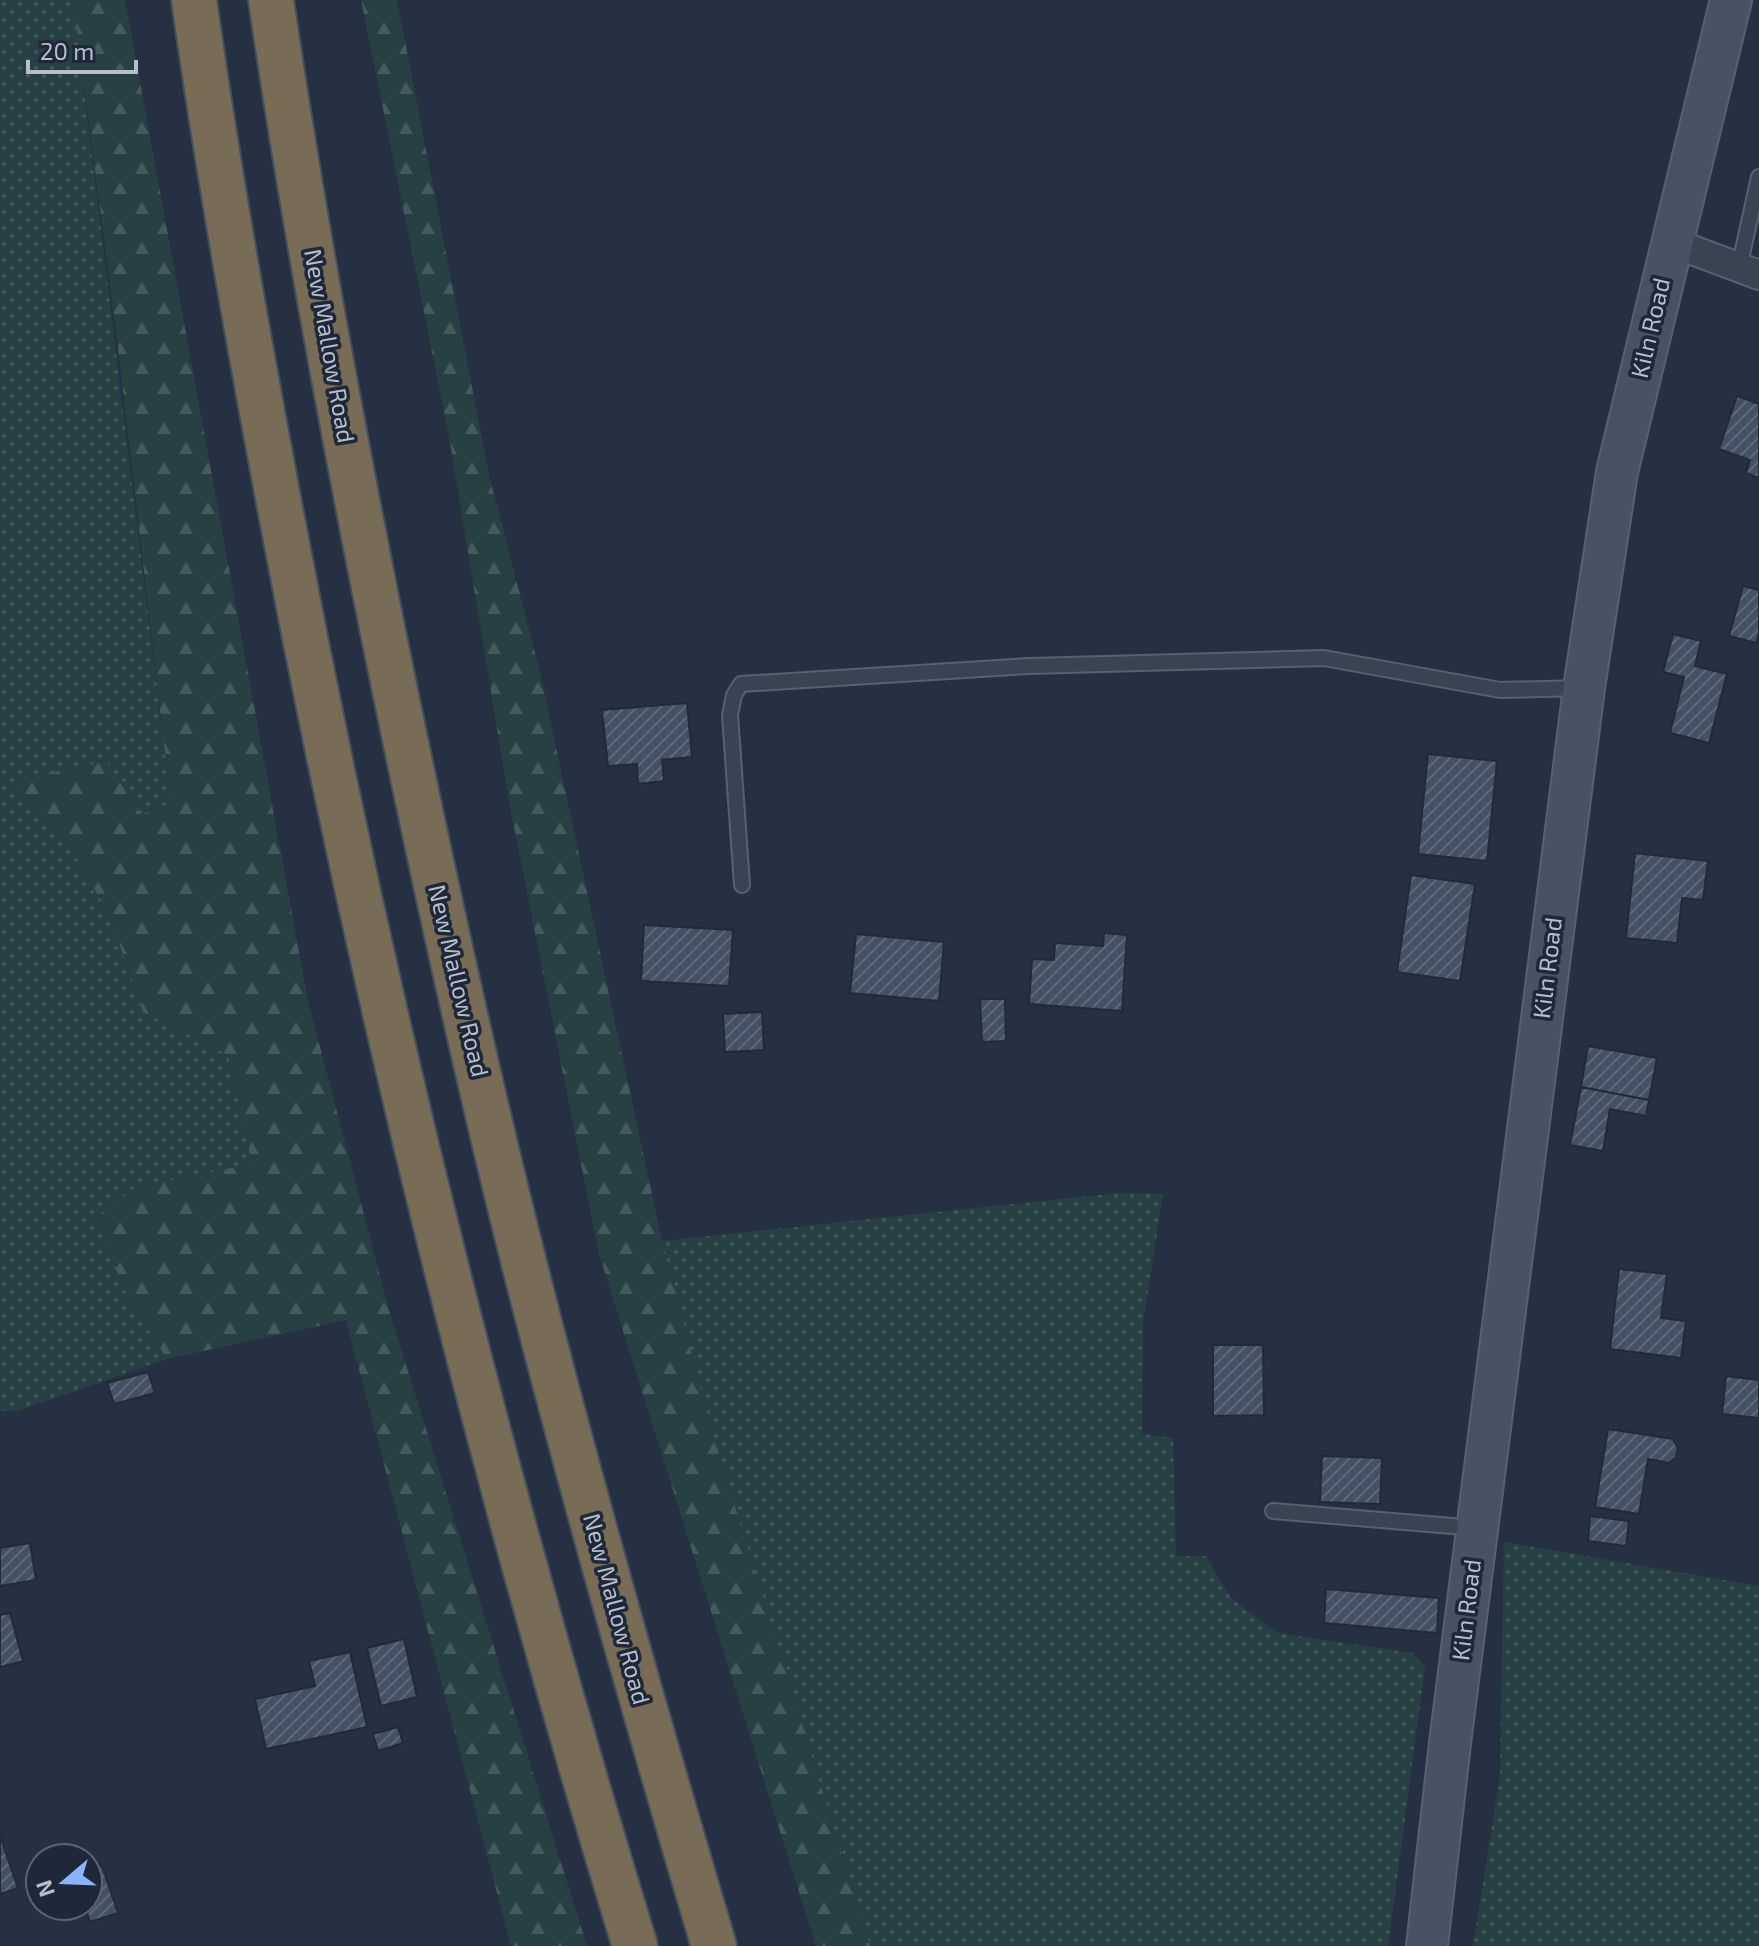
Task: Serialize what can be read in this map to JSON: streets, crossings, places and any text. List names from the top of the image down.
{
  "streets": {
    "highway": ["New Mallow Road"],
    "street": ["Kiln Road"]
  },
  "scale_bar": "20 m",
  "north": "left"
}
